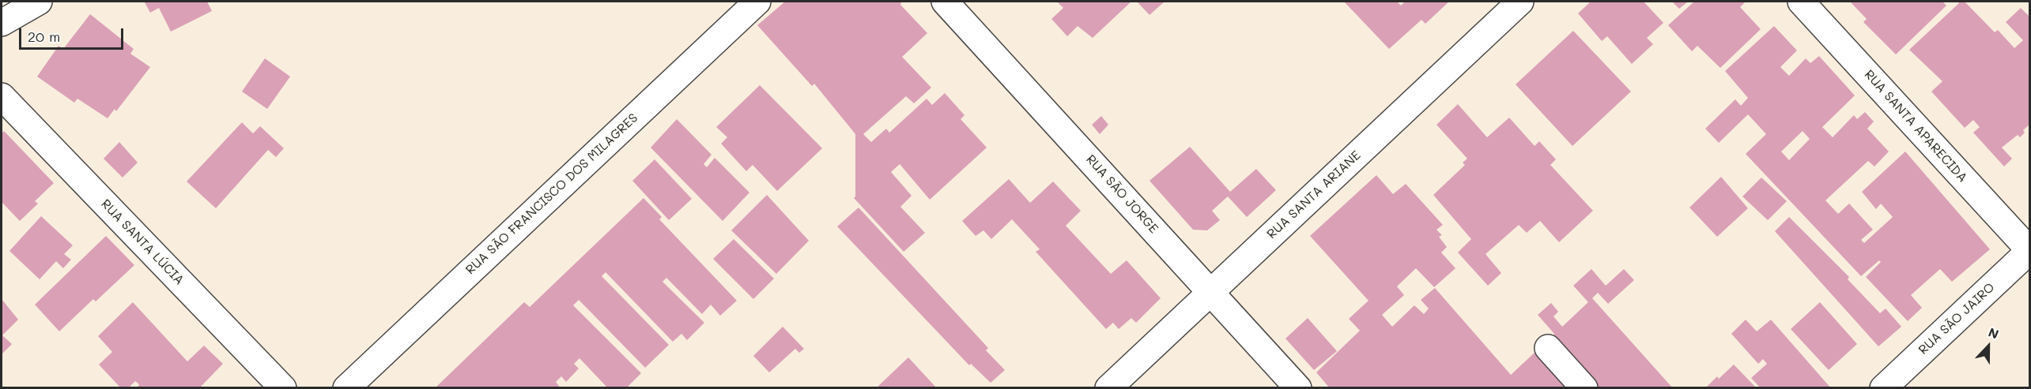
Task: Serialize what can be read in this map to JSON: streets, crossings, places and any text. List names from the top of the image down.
{
  "streets": {
    "street": [
      "RUA SANTA APARECIDA",
      "RUA SÃO FRANCISCO DOS MILAGRES",
      "RUA SÃO JORGE",
      "RUA SANTA ARIANE",
      "RUA SANTA LÚCIA",
      "RUA SÃO JAIRO"
    ]
  },
  "crossings": [
    ["RUA SANTA APARECIDA", "RUA SÃO JAIRO"],
    ["RUA SÃO JORGE", "RUA SANTA ARIANE"]
  ],
  "scale_bar": "20 m",
  "north": "top"
}
